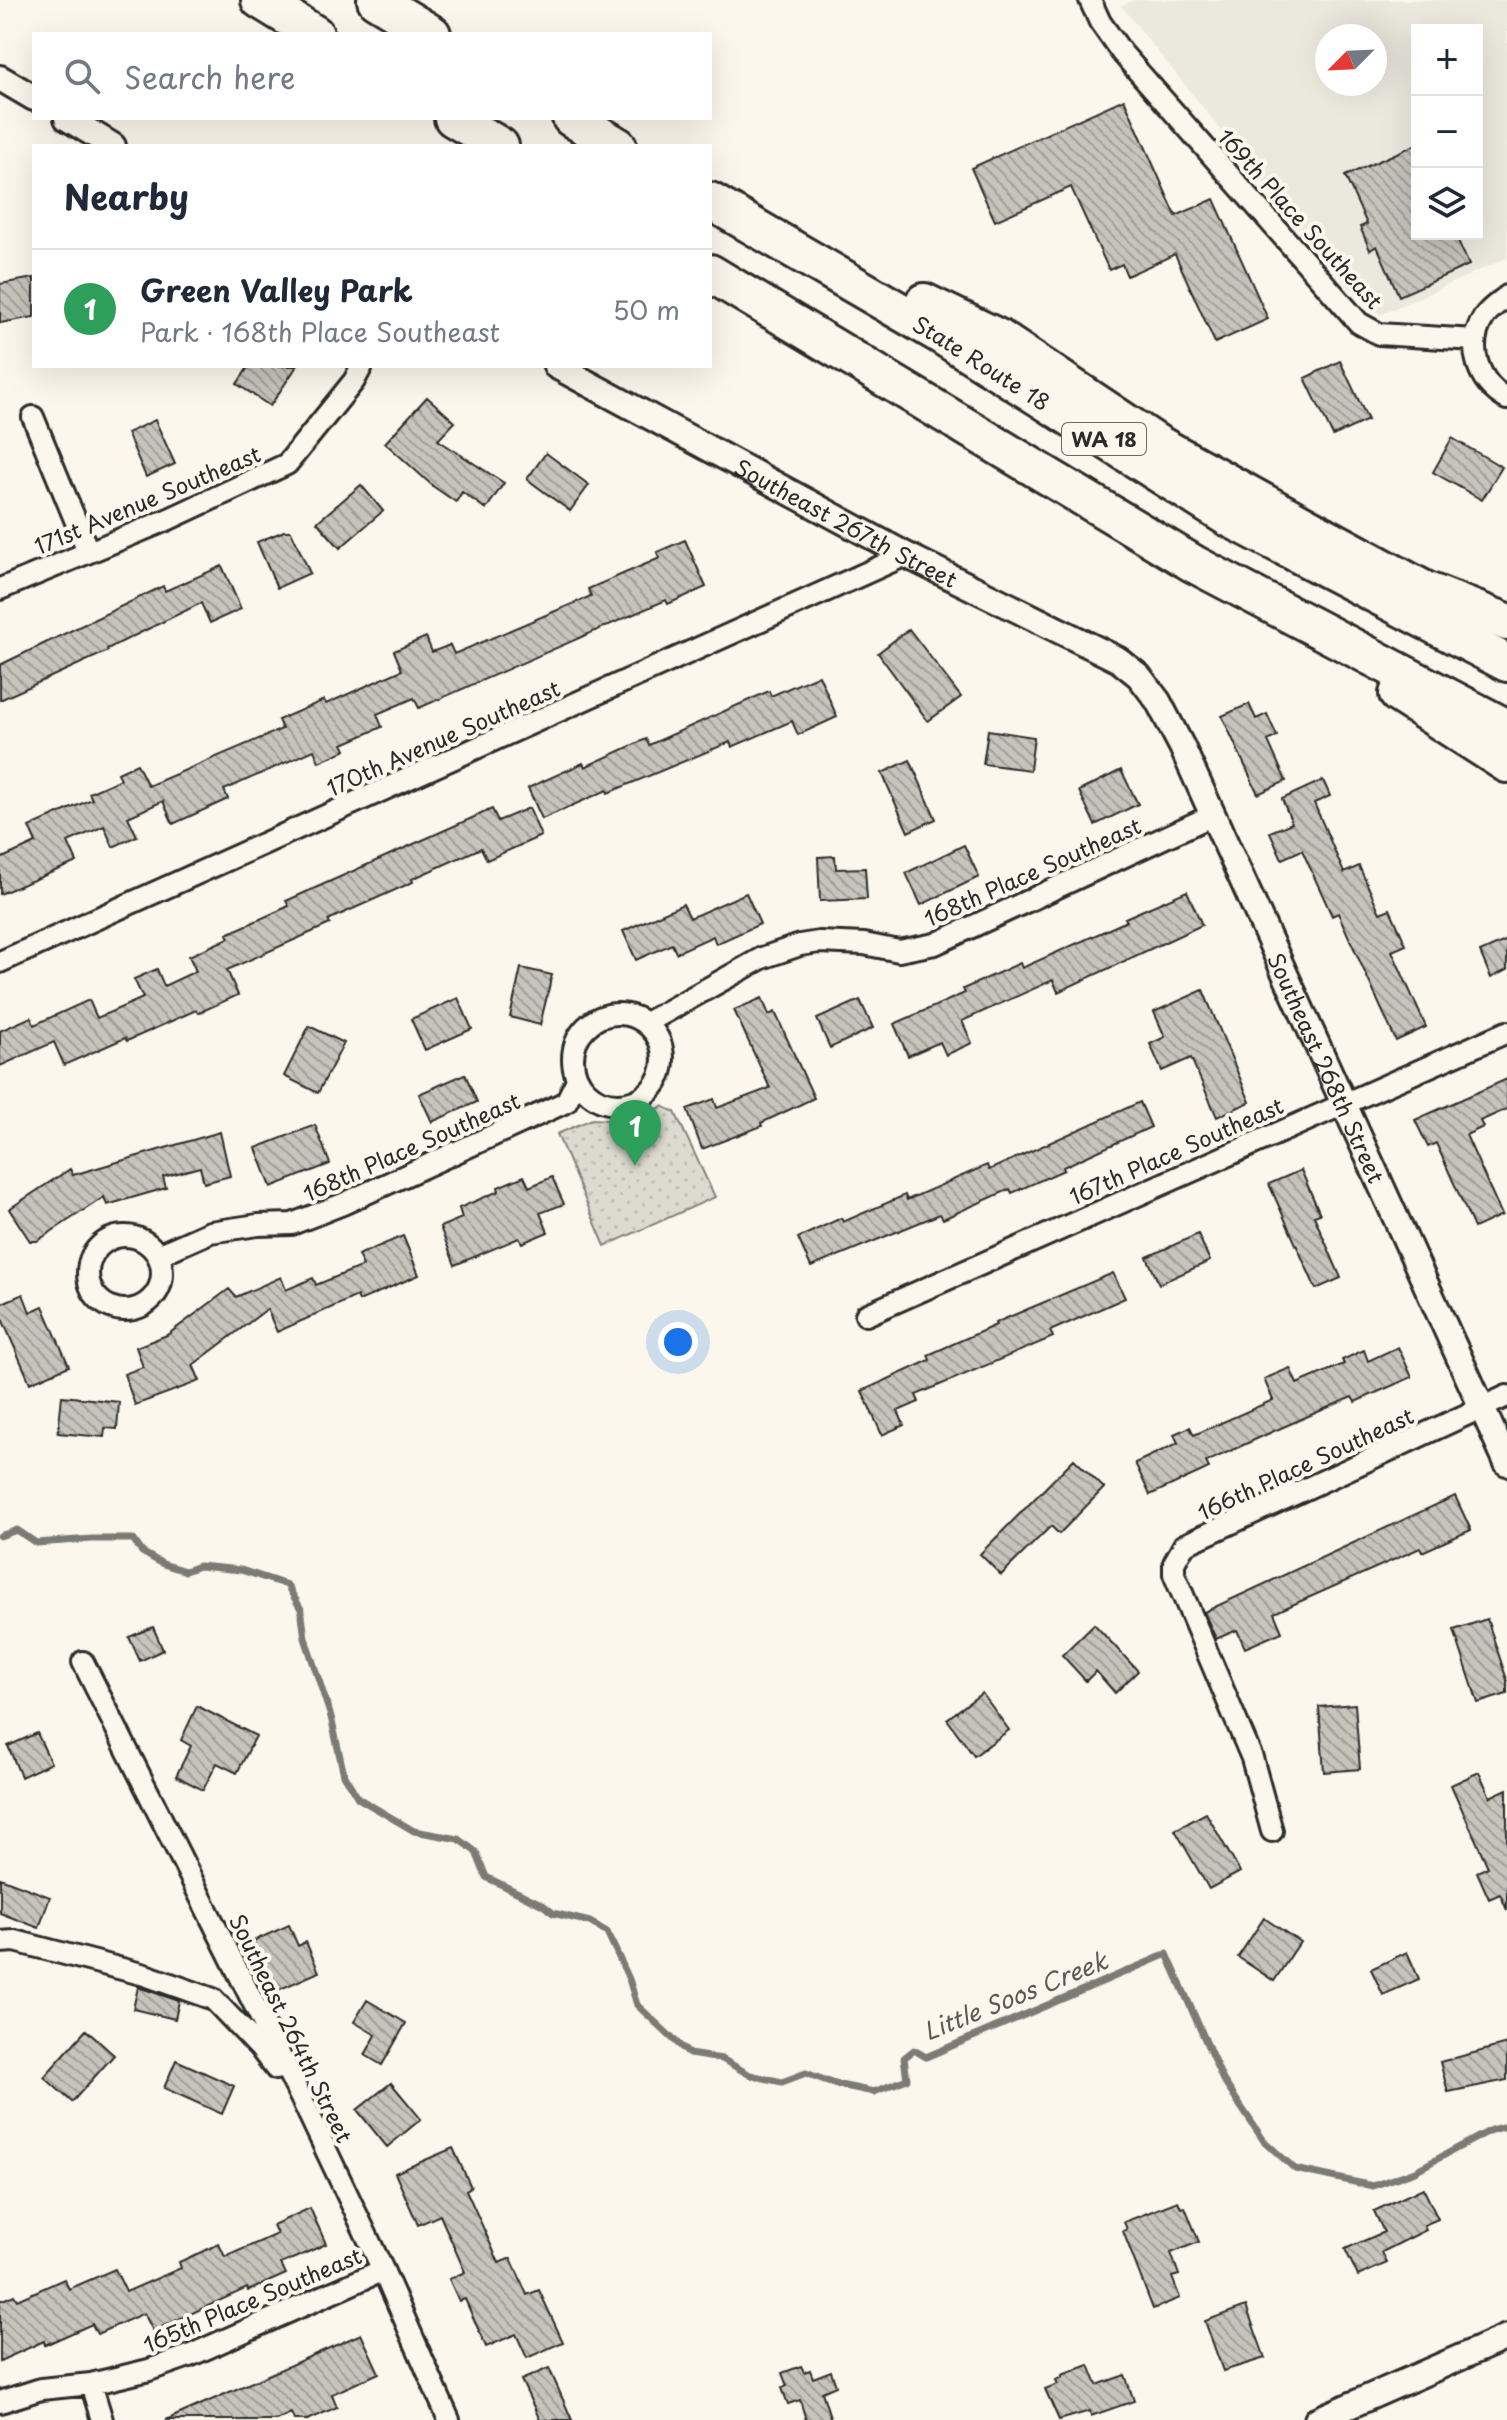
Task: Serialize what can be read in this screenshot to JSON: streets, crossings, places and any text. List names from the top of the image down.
{
  "streets": {
    "highway": ["State Route 18", "WA 18"],
    "street": [
      "169th Place Southeast",
      "171st Avenue Southeast",
      "Southeast 267th Street",
      "170th Avenue Southeast",
      "168th Place Southeast",
      "Southeast 268th Street",
      "167th Place Southeast",
      "166th Place Southeast",
      "Southeast 264th Street",
      "165th Place Southeast"
    ]
  },
  "crossings": [
    ["Southeast 267th Street", "170th Avenue Southeast"],
    ["Southeast 267th Street", "Southeast 268th Street"],
    ["168th Place Southeast", "Southeast 268th Street"],
    ["Southeast 268th Street", "167th Place Southeast"],
    ["Southeast 268th Street", "166th Place Southeast"],
    ["Southeast 264th Street", "165th Place Southeast"]
  ],
  "water": ["Little Soos Creek"],
  "north": "bottom left",
  "page": {
    "map_buttons": ["+", "−"],
    "search": "Search here",
    "heading": "Nearby",
    "list": [
      {
        "mark": "1",
        "name": "Green Valley Park",
        "note": "Park · 168th Place Southeast",
        "value": "50 m"
      }
    ],
    "pins": "1"
  }
}
